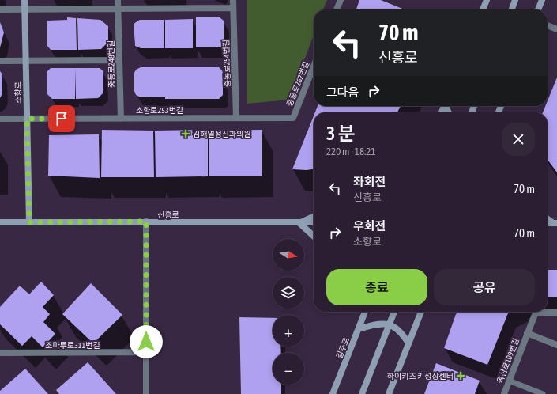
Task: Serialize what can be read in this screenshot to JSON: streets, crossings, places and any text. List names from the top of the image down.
{
  "streets": {
    "street": [
      "중동로254번길",
      "중동로248번길",
      "중동로262번길",
      "소향로",
      "소향로253번길",
      "신흥로",
      "조마루로311번길",
      "길주로",
      "옥산로109번길"
    ]
  },
  "crossings": [
    ["중동로254번길", "소향로253번길"],
    ["중동로248번길", "소향로253번길"],
    ["중동로262번길", "소향로253번길"],
    ["소향로", "소향로253번길"],
    ["소향로", "신흥로"]
  ],
  "places": {
    "health": ["김해열정신과의원", "하이키즈 키성장센터"]
  },
  "north": "right",
  "page": {
    "turn": ["70 m", "신흥로"],
    "then": "그다음",
    "heading": ["3 분", "220 m · 18:21"],
    "list": [
      {
        "name": "좌회전",
        "note": "신흥로",
        "value": "70 m"
      },
      {
        "name": "우회전",
        "note": "소향로",
        "value": "70 m"
      }
    ],
    "map_buttons": ["+", "−"],
    "buttons": ["종료", "공유"]
  }
}
